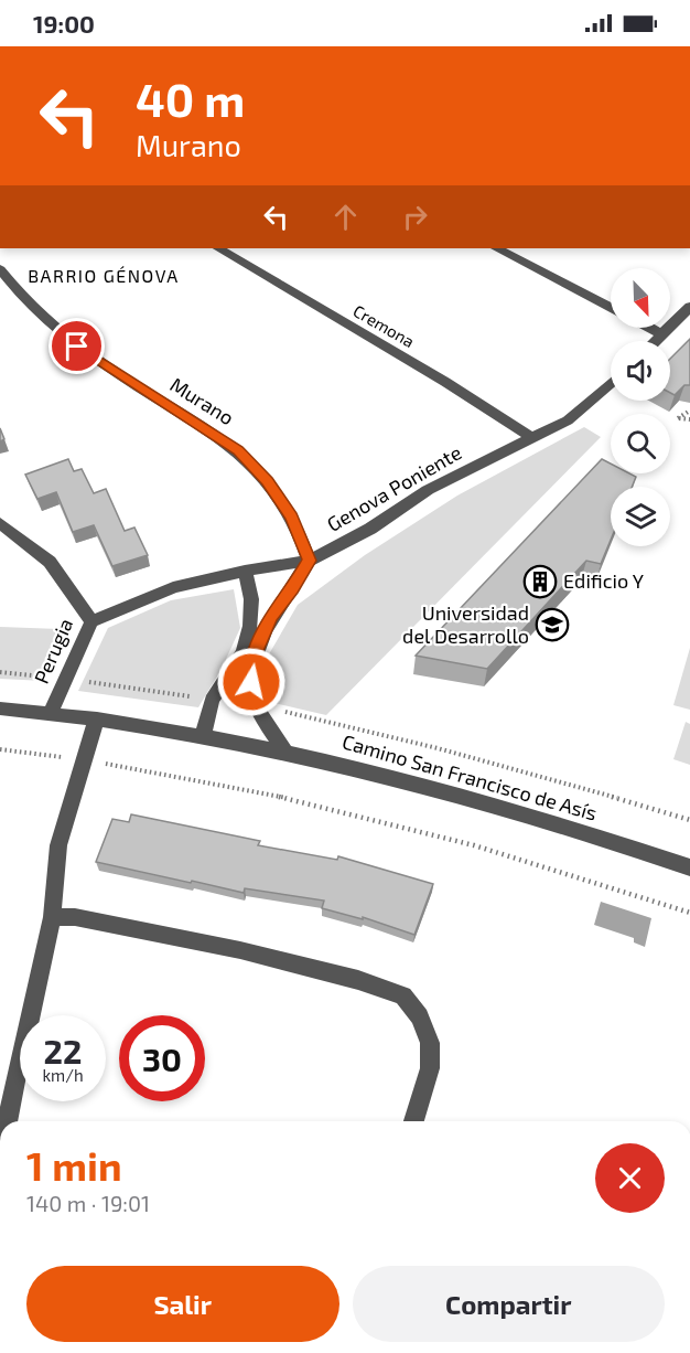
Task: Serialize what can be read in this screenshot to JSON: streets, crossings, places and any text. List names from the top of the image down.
{
  "streets": {
    "street": [
      "Cremona",
      "Murano",
      "Genova Poniente",
      "Perugia",
      "Camino San Francisco de Asís"
    ]
  },
  "crossings": [
    ["Cremona", "Genova Poniente"],
    ["Murano", "Genova Poniente"],
    ["Genova Poniente", "Perugia"],
    ["Perugia", "Camino San Francisco de Asís"]
  ],
  "districts": ["BARRIO GÉNOVA"],
  "places": {
    "building": ["Edificio Y"],
    "school or university": ["Universidad del Desarrollo"]
  },
  "north": "bottom right",
  "page": {
    "status": "19:00",
    "turn": ["40 m", "Murano"],
    "speed": "22 km/h",
    "limit": "30",
    "heading": ["1 min", "140 m · 19:01"],
    "buttons": ["Salir", "Compartir"]
  }
}
